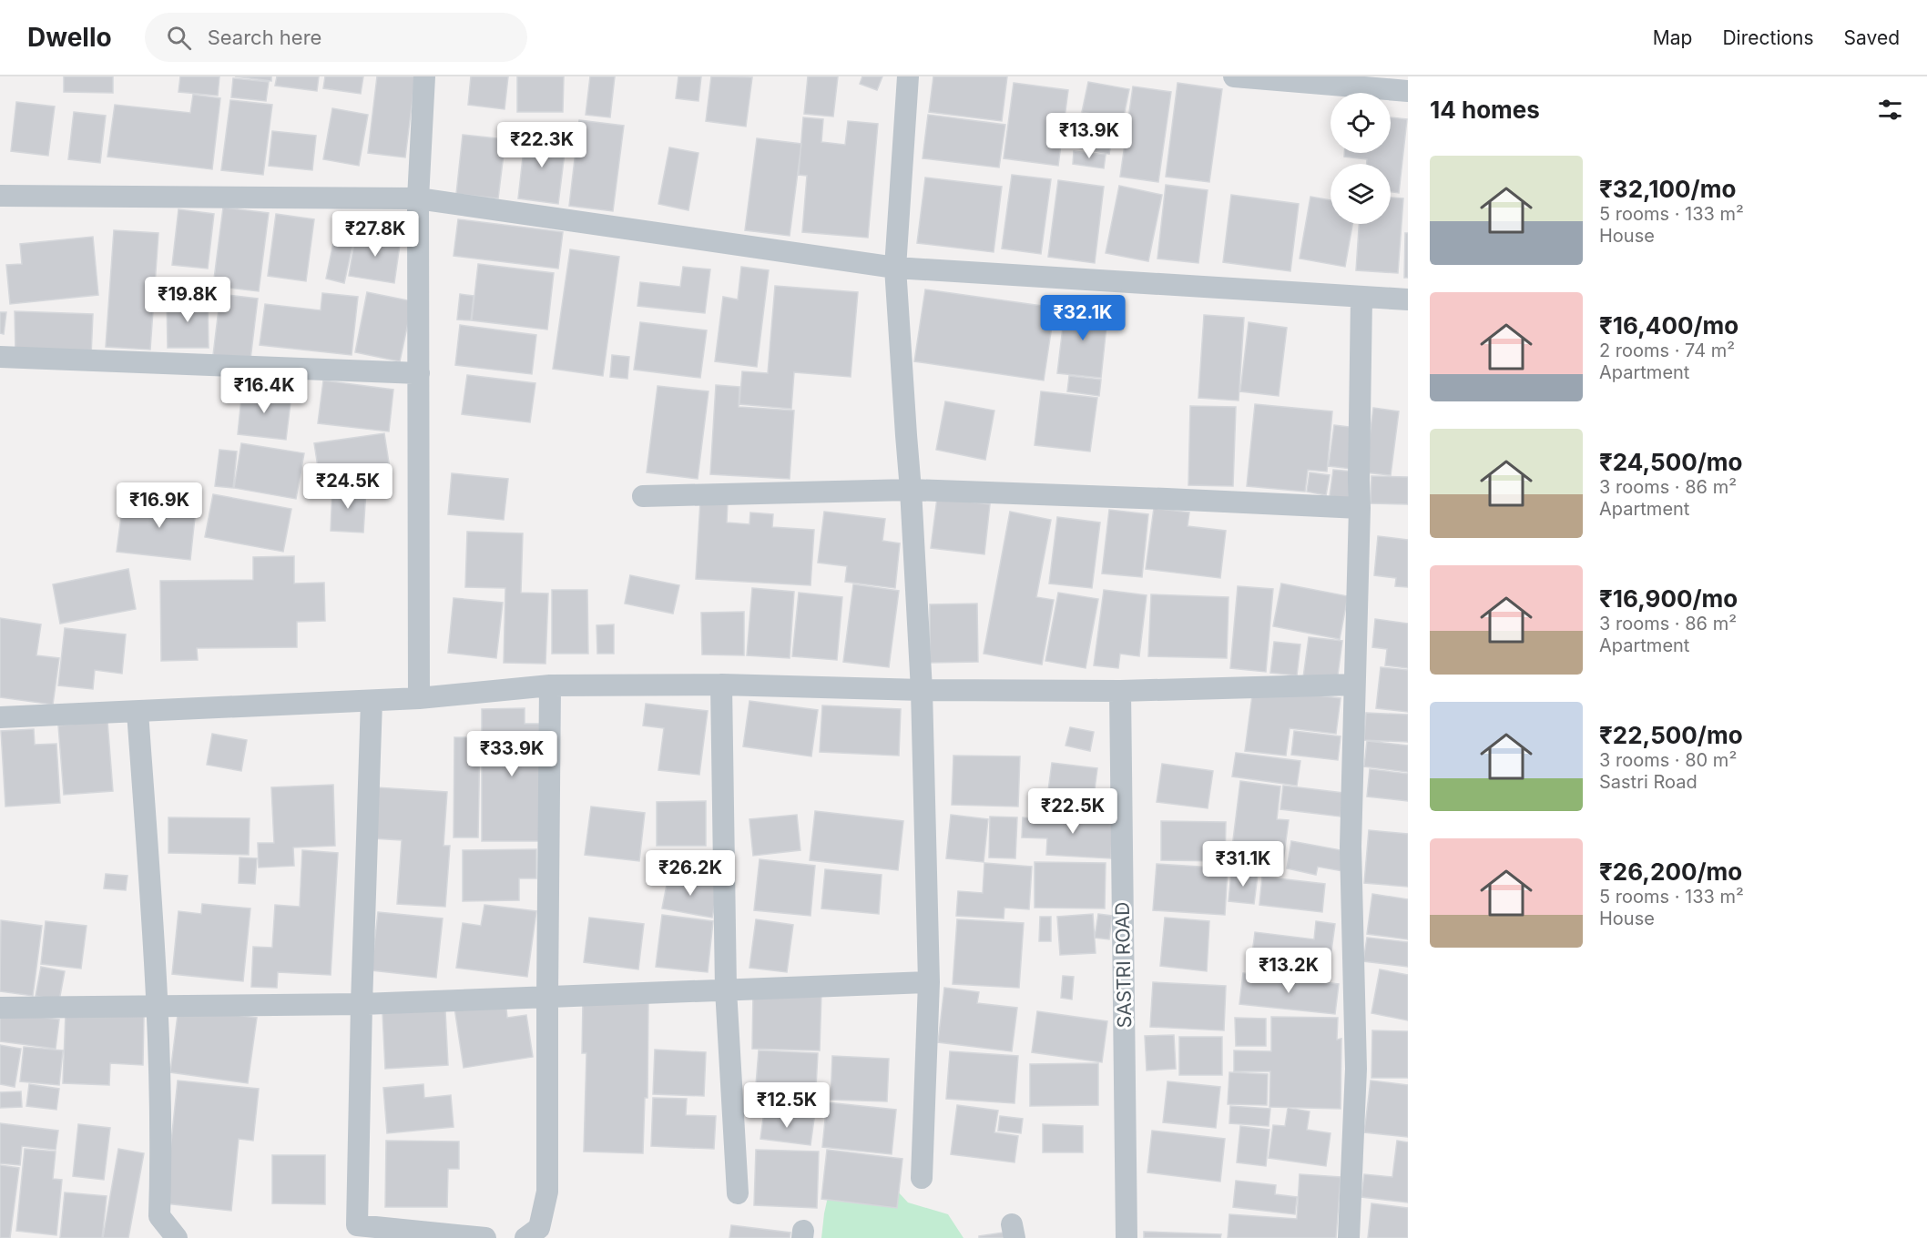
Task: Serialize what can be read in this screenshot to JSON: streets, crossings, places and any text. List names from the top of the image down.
{
  "streets": {
    "street": ["SASTRI ROAD"]
  },
  "page": {
    "header": "Dwello",
    "search": "Search here",
    "nav": ["Map", "Directions", "Saved"],
    "heading": "14 homes",
    "price": [
      "₹13.9K",
      "₹22.3K",
      "₹27.8K",
      "₹19.8K",
      "₹32.1K",
      "₹16.4K",
      "₹24.5K",
      "₹16.9K",
      "₹33.9K",
      "₹22.5K",
      "₹31.1K",
      "₹26.2K",
      "₹13.2K",
      "₹12.5K"
    ],
    "list": [
      {
        "name": "₹32,100/mo",
        "note": "5 rooms · 133 m² · House"
      },
      {
        "name": "₹16,400/mo",
        "note": "2 rooms · 74 m² · Apartment"
      },
      {
        "name": "₹24,500/mo",
        "note": "3 rooms · 86 m² · Apartment"
      },
      {
        "name": "₹16,900/mo",
        "note": "3 rooms · 86 m² · Apartment"
      },
      {
        "name": "₹22,500/mo",
        "note": "3 rooms · 80 m² · Sastri Road"
      },
      {
        "name": "₹26,200/mo",
        "note": "5 rooms · 133 m² · House"
      }
    ]
  }
}
